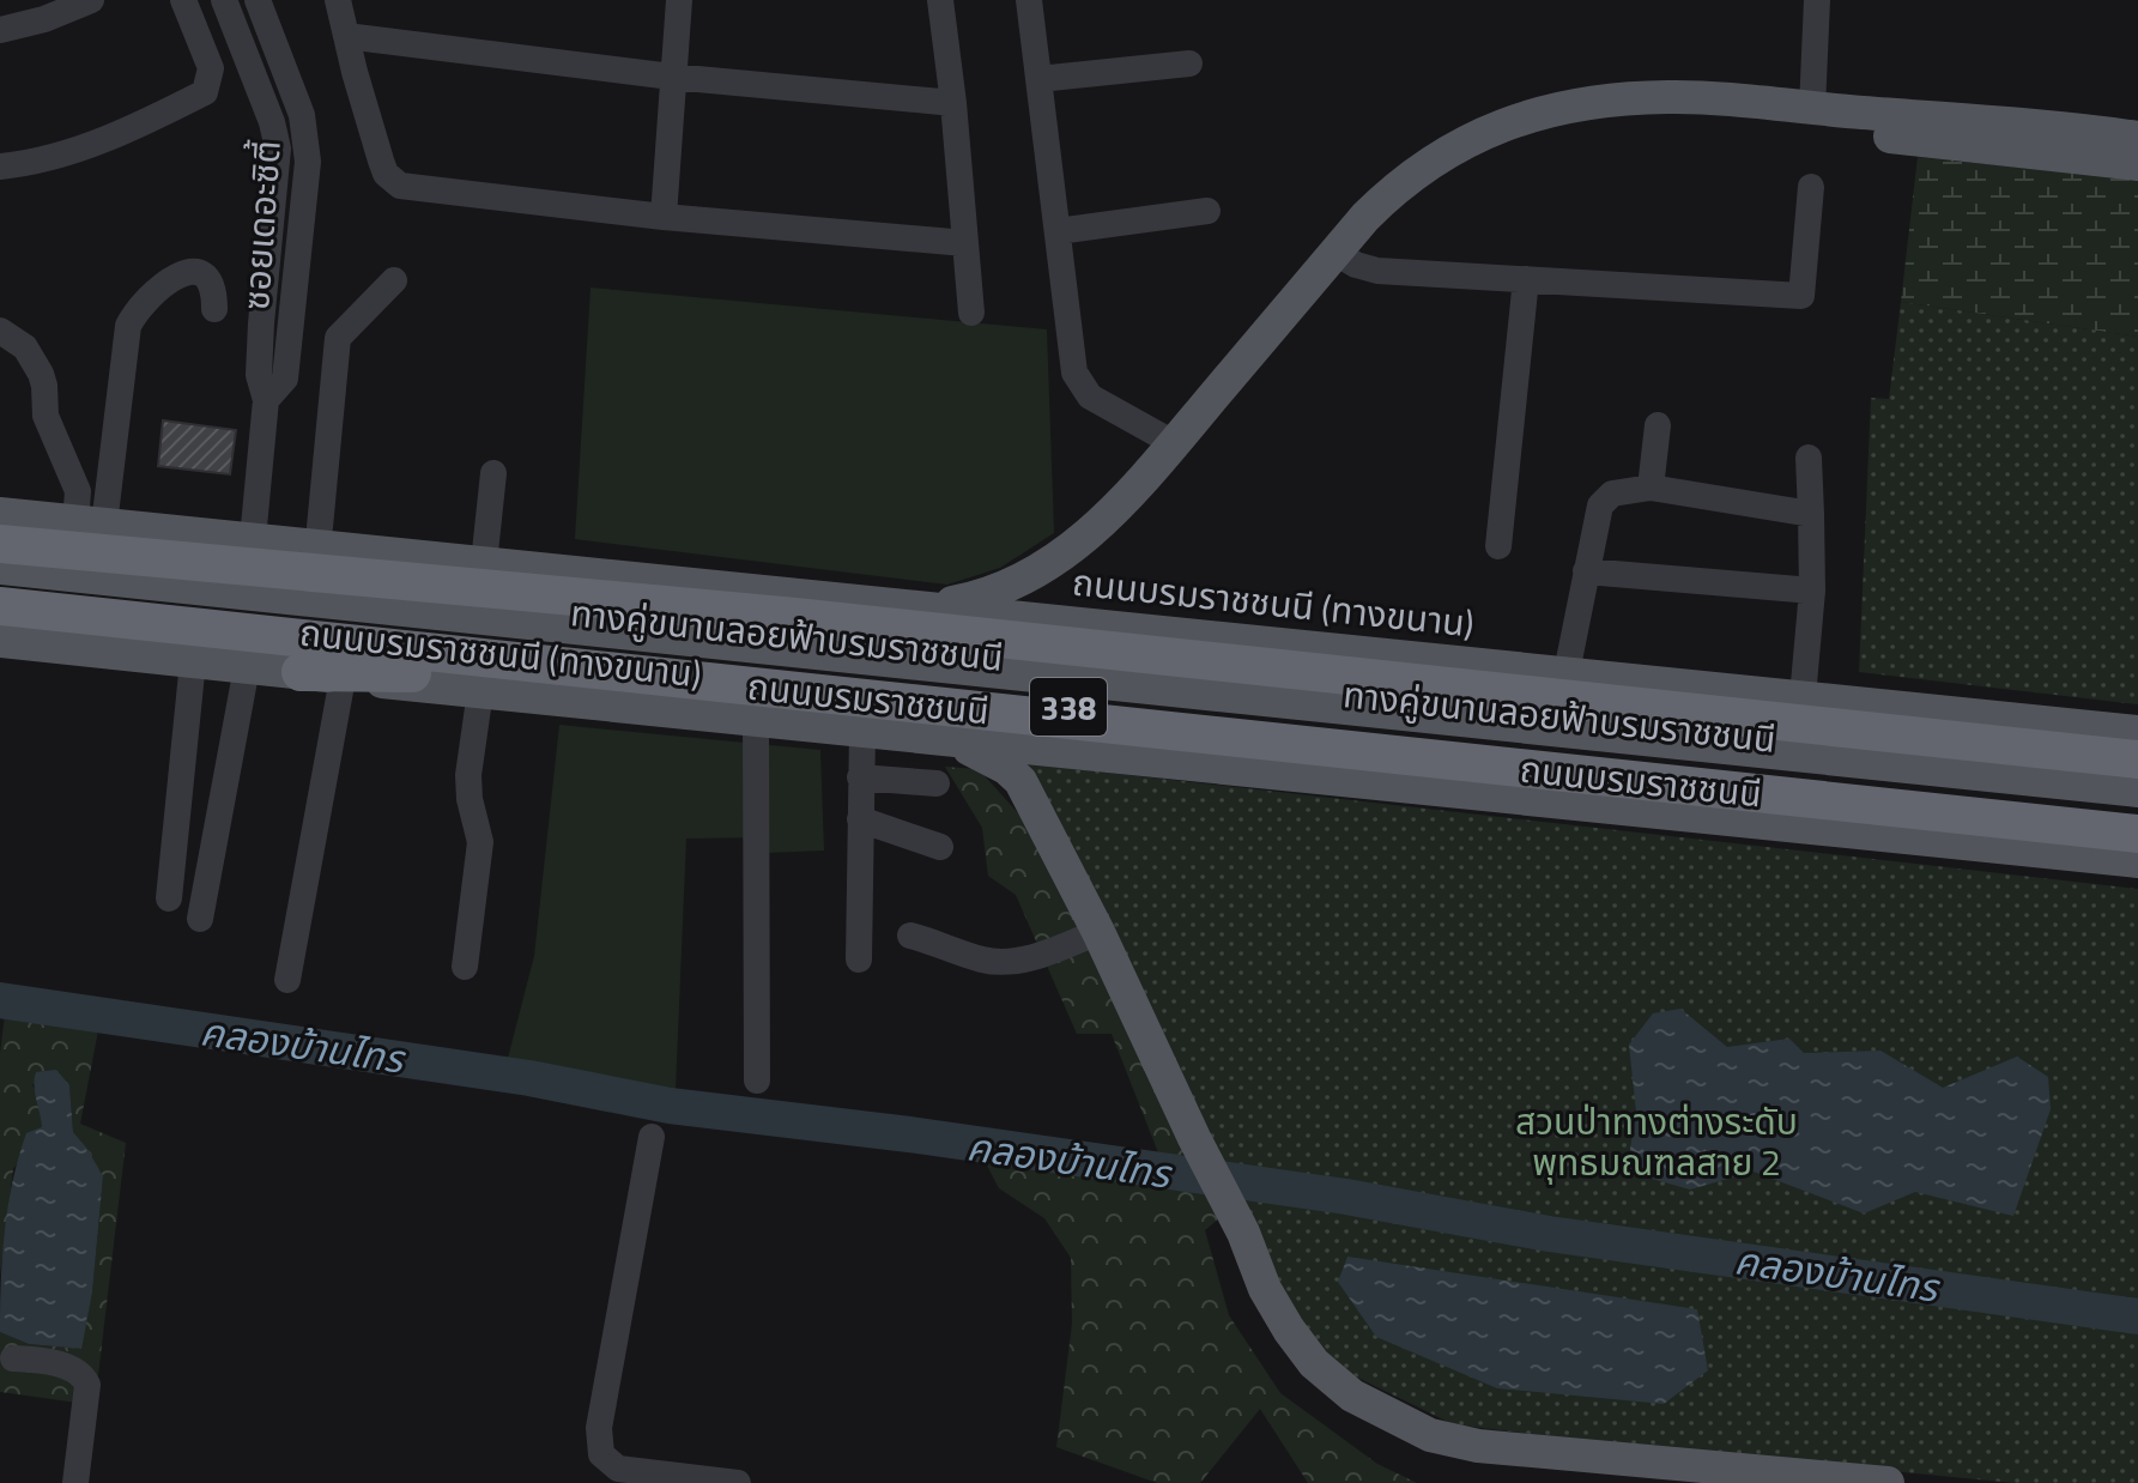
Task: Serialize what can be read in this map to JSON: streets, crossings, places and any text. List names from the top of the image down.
{
  "streets": {
    "highway": ["ถนนบรมราชชนนี", "338"],
    "main road": ["ถนนบรมราชชนนี (ทางขนาน)", "ทางคู่ขนานลอยฟ้าบรมราชชนนี"],
    "street": ["ซอยเดอะซิตี้"]
  },
  "crossings": [
    ["ซอยเดอะซิตี้", "ถนนบรมราชชนนี (ทางขนาน)"]
  ],
  "water": ["คลองบ้านไทร"],
  "parks": ["สวนป่าทางต่างระดับ พุทธมณฑลสาย 2"]
}
